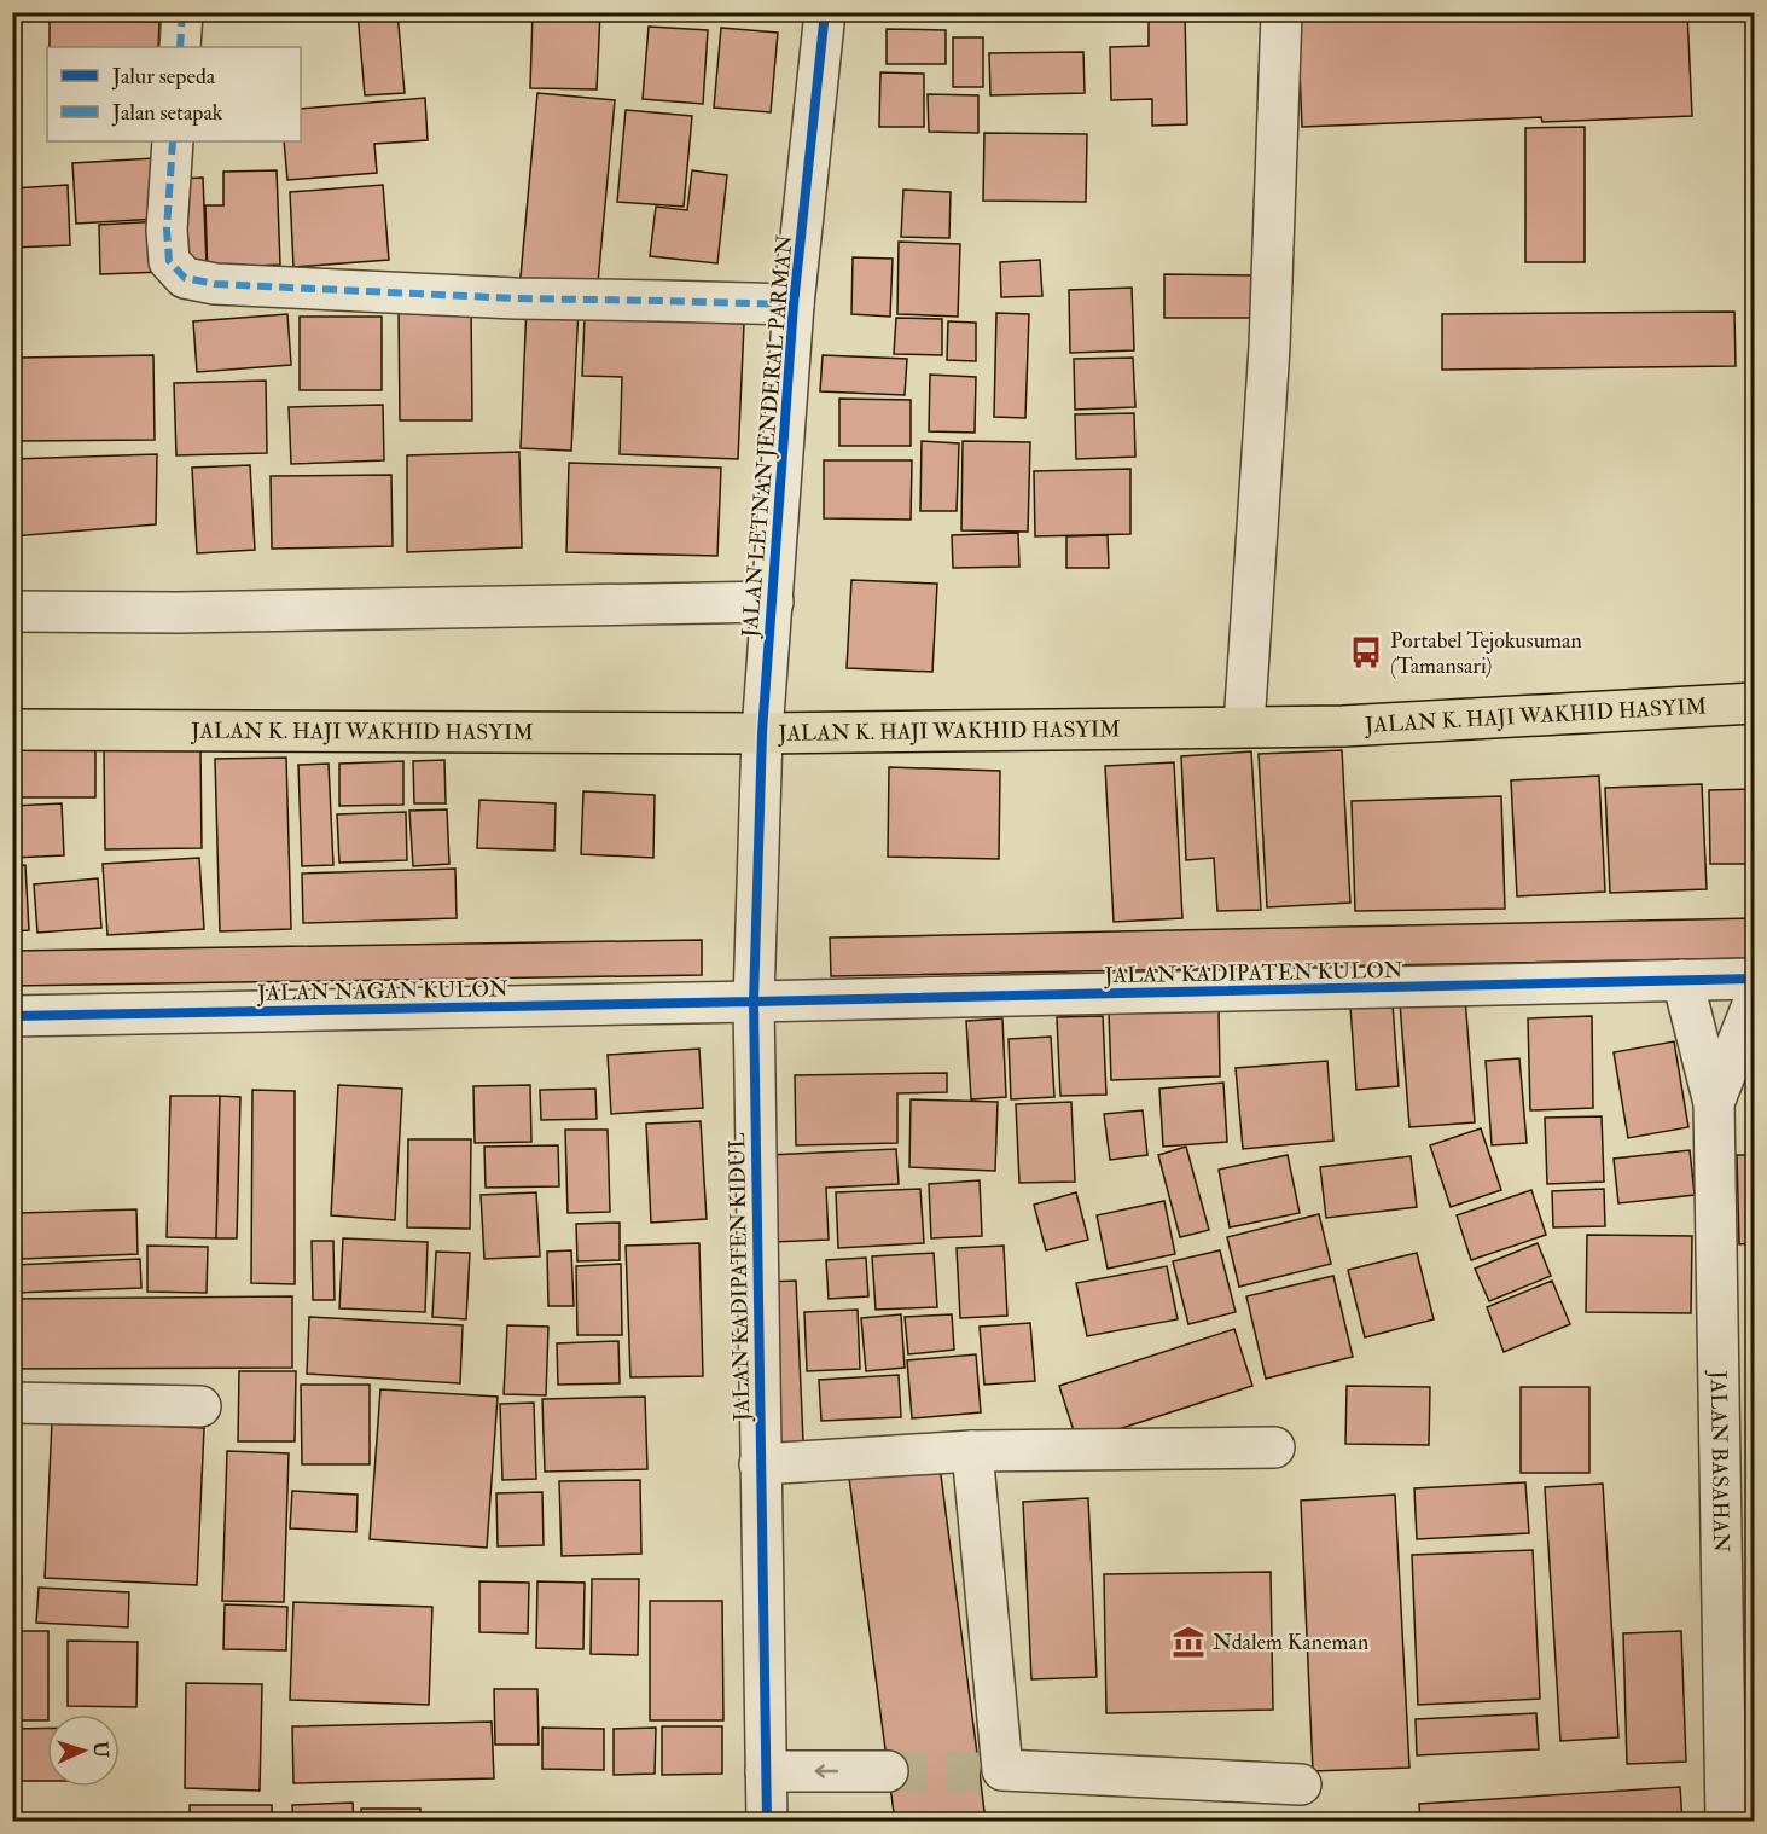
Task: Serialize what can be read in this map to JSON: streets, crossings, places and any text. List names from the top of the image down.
{
  "streets": {
    "main road": ["JALAN K. HAJI WAKHID HASYIM"],
    "street": [
      "JALAN LETNAN JENDERAL PARMAN",
      "JALAN KADIPATEN KULON",
      "JALAN NAGAN KULON",
      "JALAN KADIPATEN KIDUL",
      "JALAN BASAHAN"
    ]
  },
  "crossings": [
    ["JALAN LETNAN JENDERAL PARMAN", "JALAN K. HAJI WAKHID HASYIM"],
    ["JALAN LETNAN JENDERAL PARMAN", "JALAN KADIPATEN KIDUL"],
    ["JALAN K. HAJI WAKHID HASYIM", "JALAN KADIPATEN KIDUL"],
    ["JALAN KADIPATEN KULON", "JALAN NAGAN KULON"],
    ["JALAN KADIPATEN KULON", "JALAN KADIPATEN KIDUL"],
    ["JALAN KADIPATEN KULON", "JALAN BASAHAN"],
    ["JALAN NAGAN KULON", "JALAN KADIPATEN KIDUL"]
  ],
  "places": {
    "bus stop": ["Portabel Tejokusuman (Tamansari)"],
    "museum": ["Ndalem Kaneman"]
  },
  "legend": ["Jalur sepeda", "Jalan setapak"],
  "north": "right"
}
